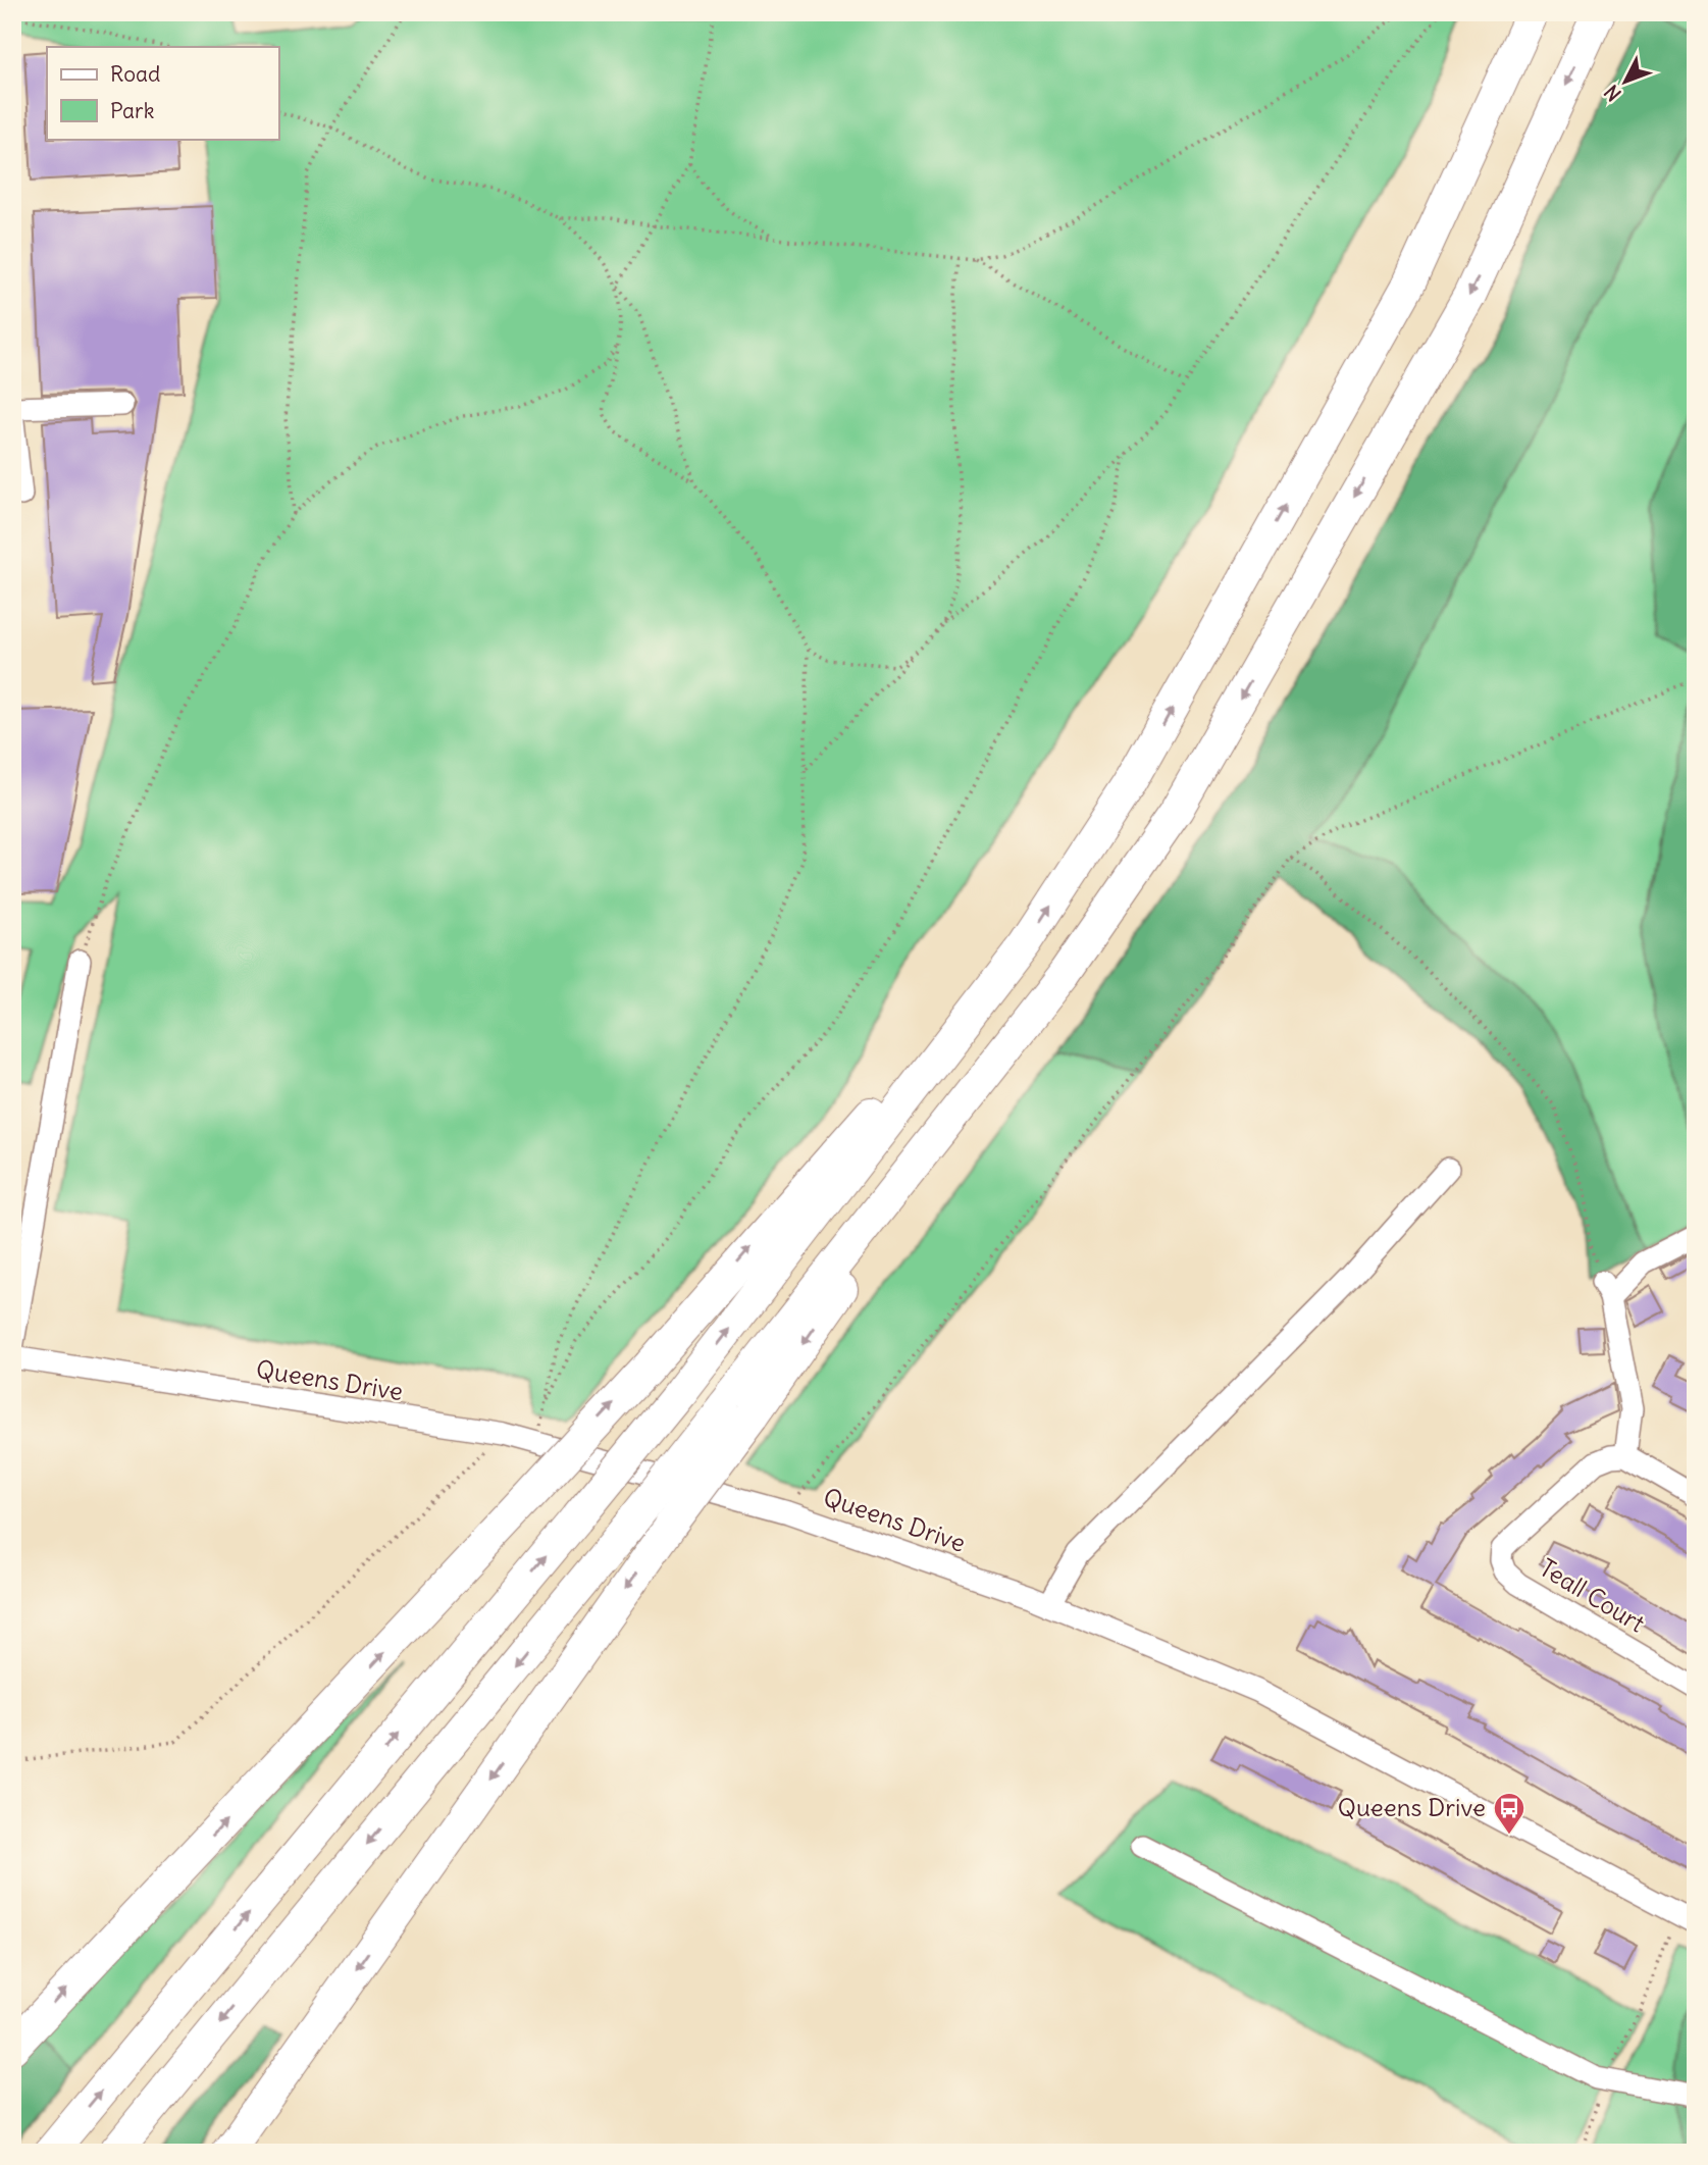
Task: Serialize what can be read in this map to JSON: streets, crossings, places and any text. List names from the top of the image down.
{
  "streets": {
    "street": ["Queens Drive", "Teall Court"]
  },
  "places": {
    "bus stop": ["Queens Drive"]
  },
  "legend": ["Road", "Park"],
  "north": "bottom left"
}
